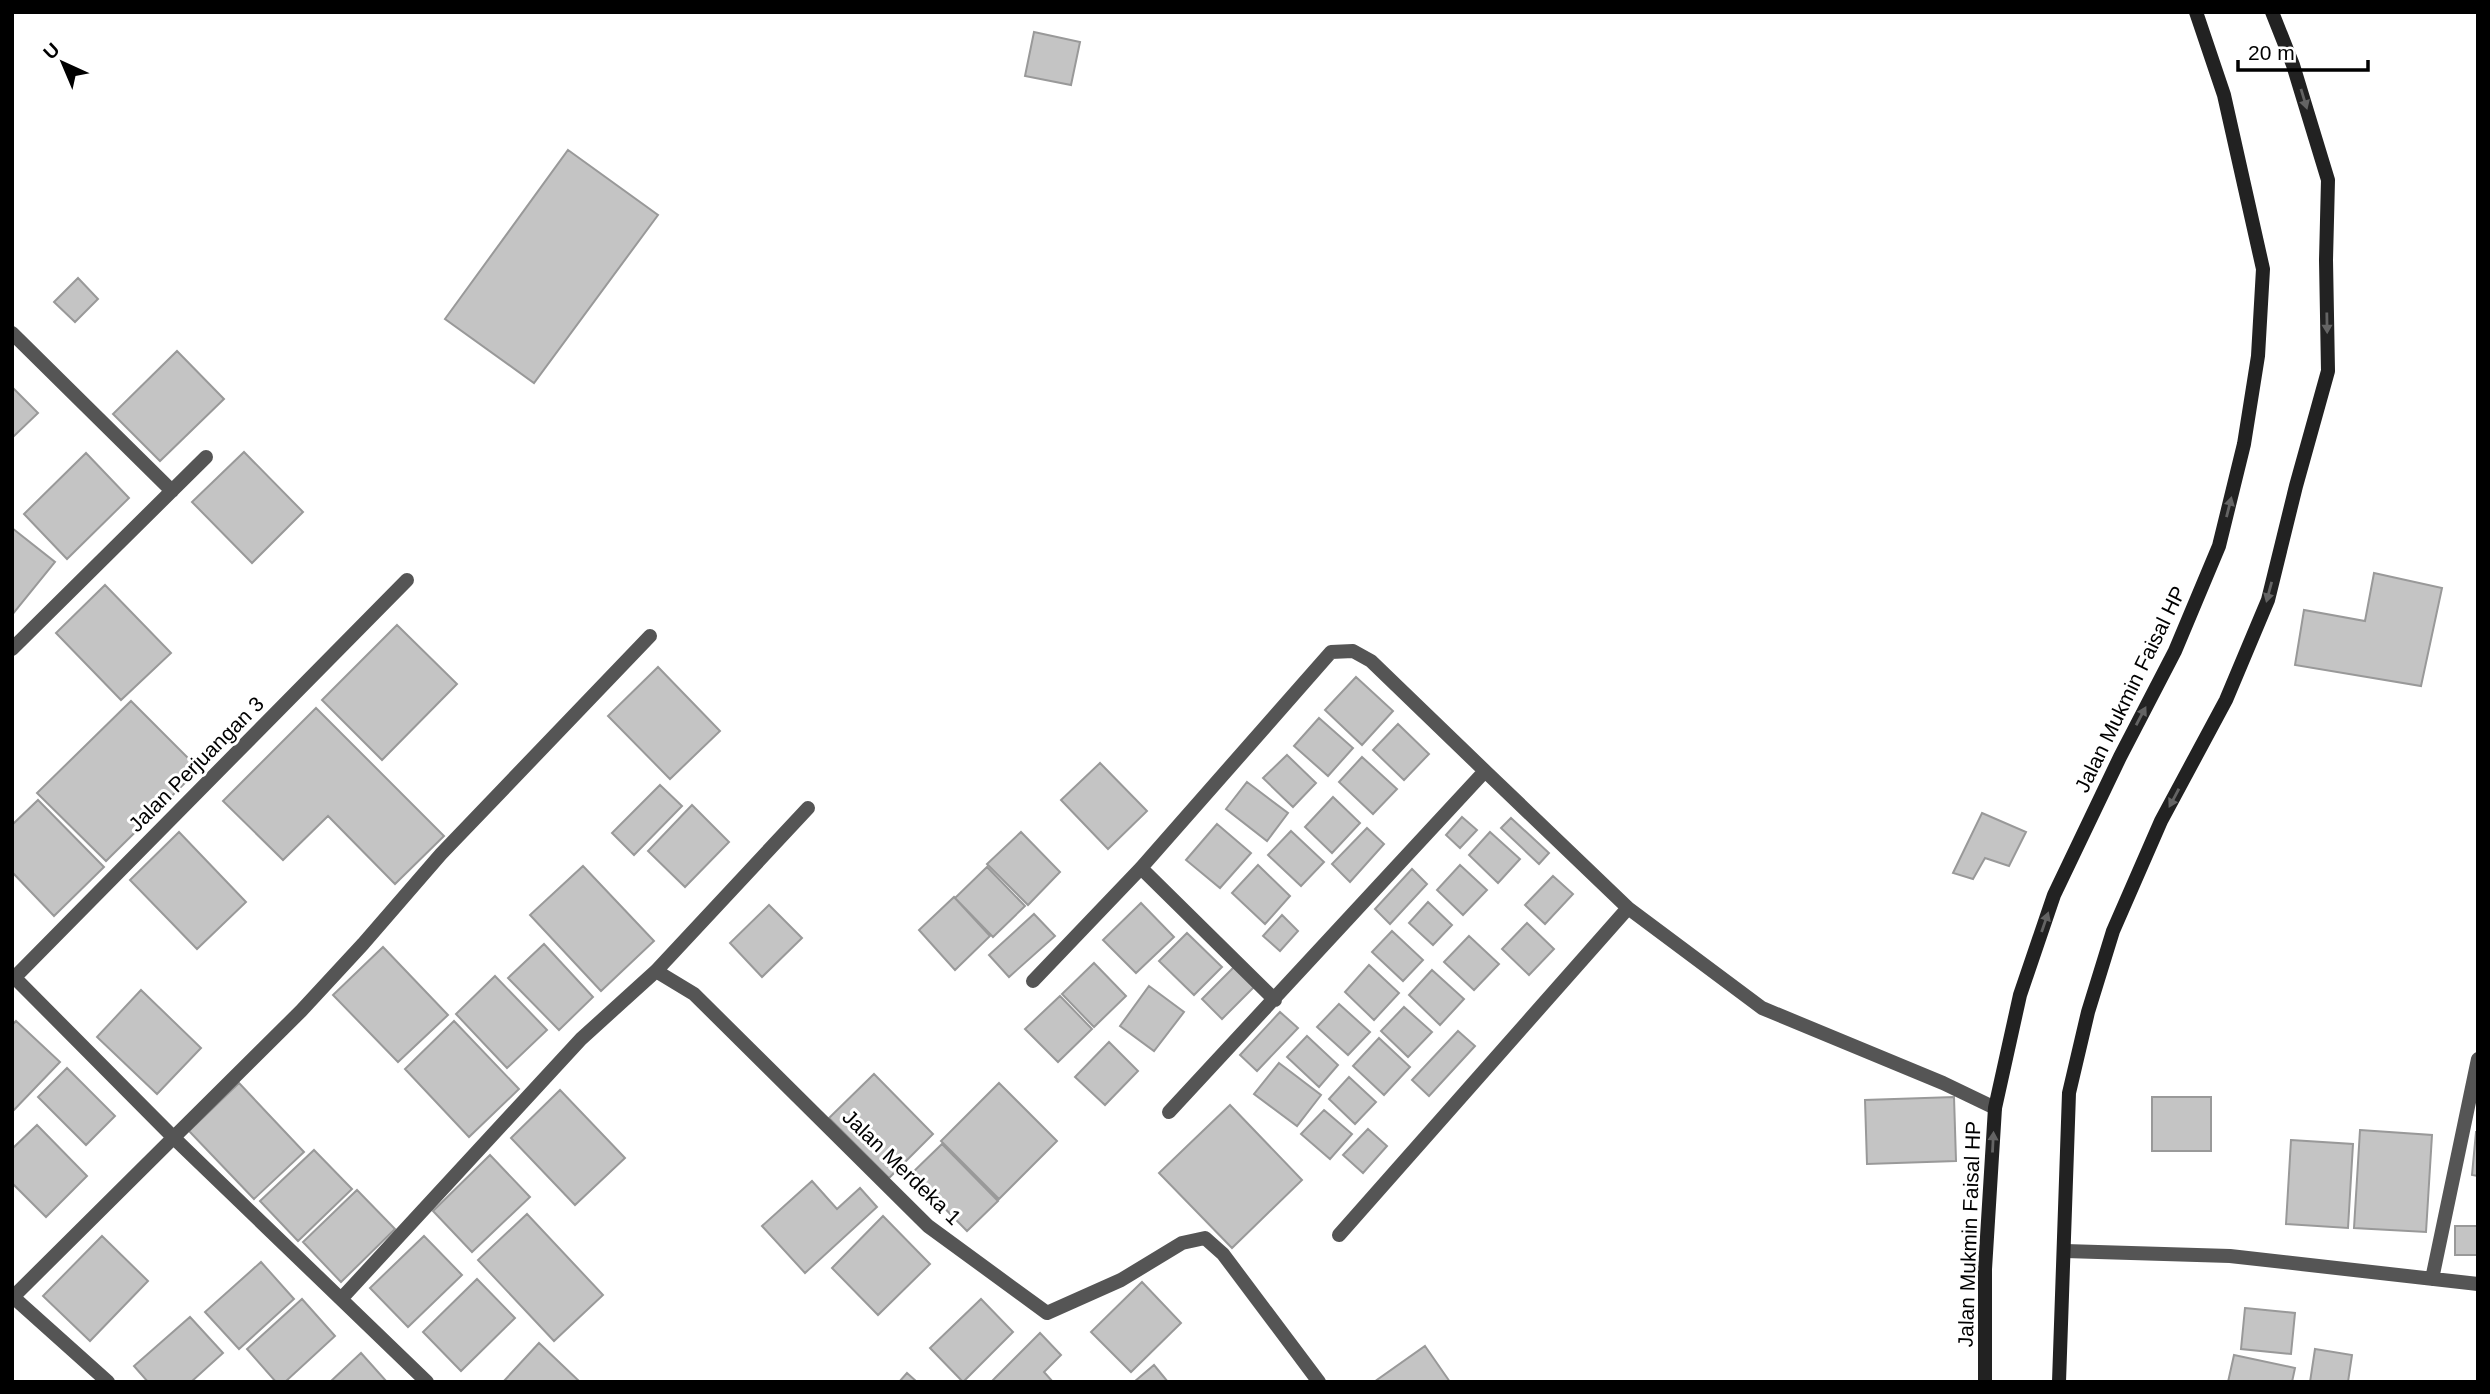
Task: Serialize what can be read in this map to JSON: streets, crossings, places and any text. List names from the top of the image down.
{
  "streets": {
    "street": ["Jalan Mukmin Faisal HP", "Jalan Perjuangan 3", "Jalan Merdeka 1"]
  },
  "scale_bar": "20 m",
  "north": "top left"
}
